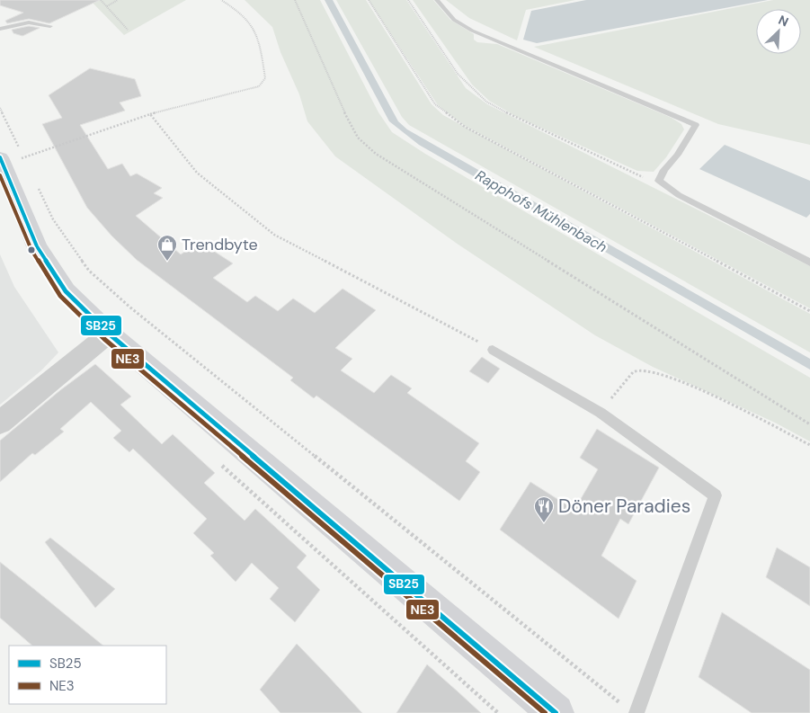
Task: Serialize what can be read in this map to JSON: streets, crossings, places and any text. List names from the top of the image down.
{
  "water": ["Rapphofs Mühlenbach"],
  "places": {
    "shop": ["Trendbyte"],
    "restaurant": ["Döner Paradies"]
  },
  "lines": ["transit line SB25", "transit line NE3"],
  "legend": ["SB25", "NE3"],
  "north": "top right"
}
